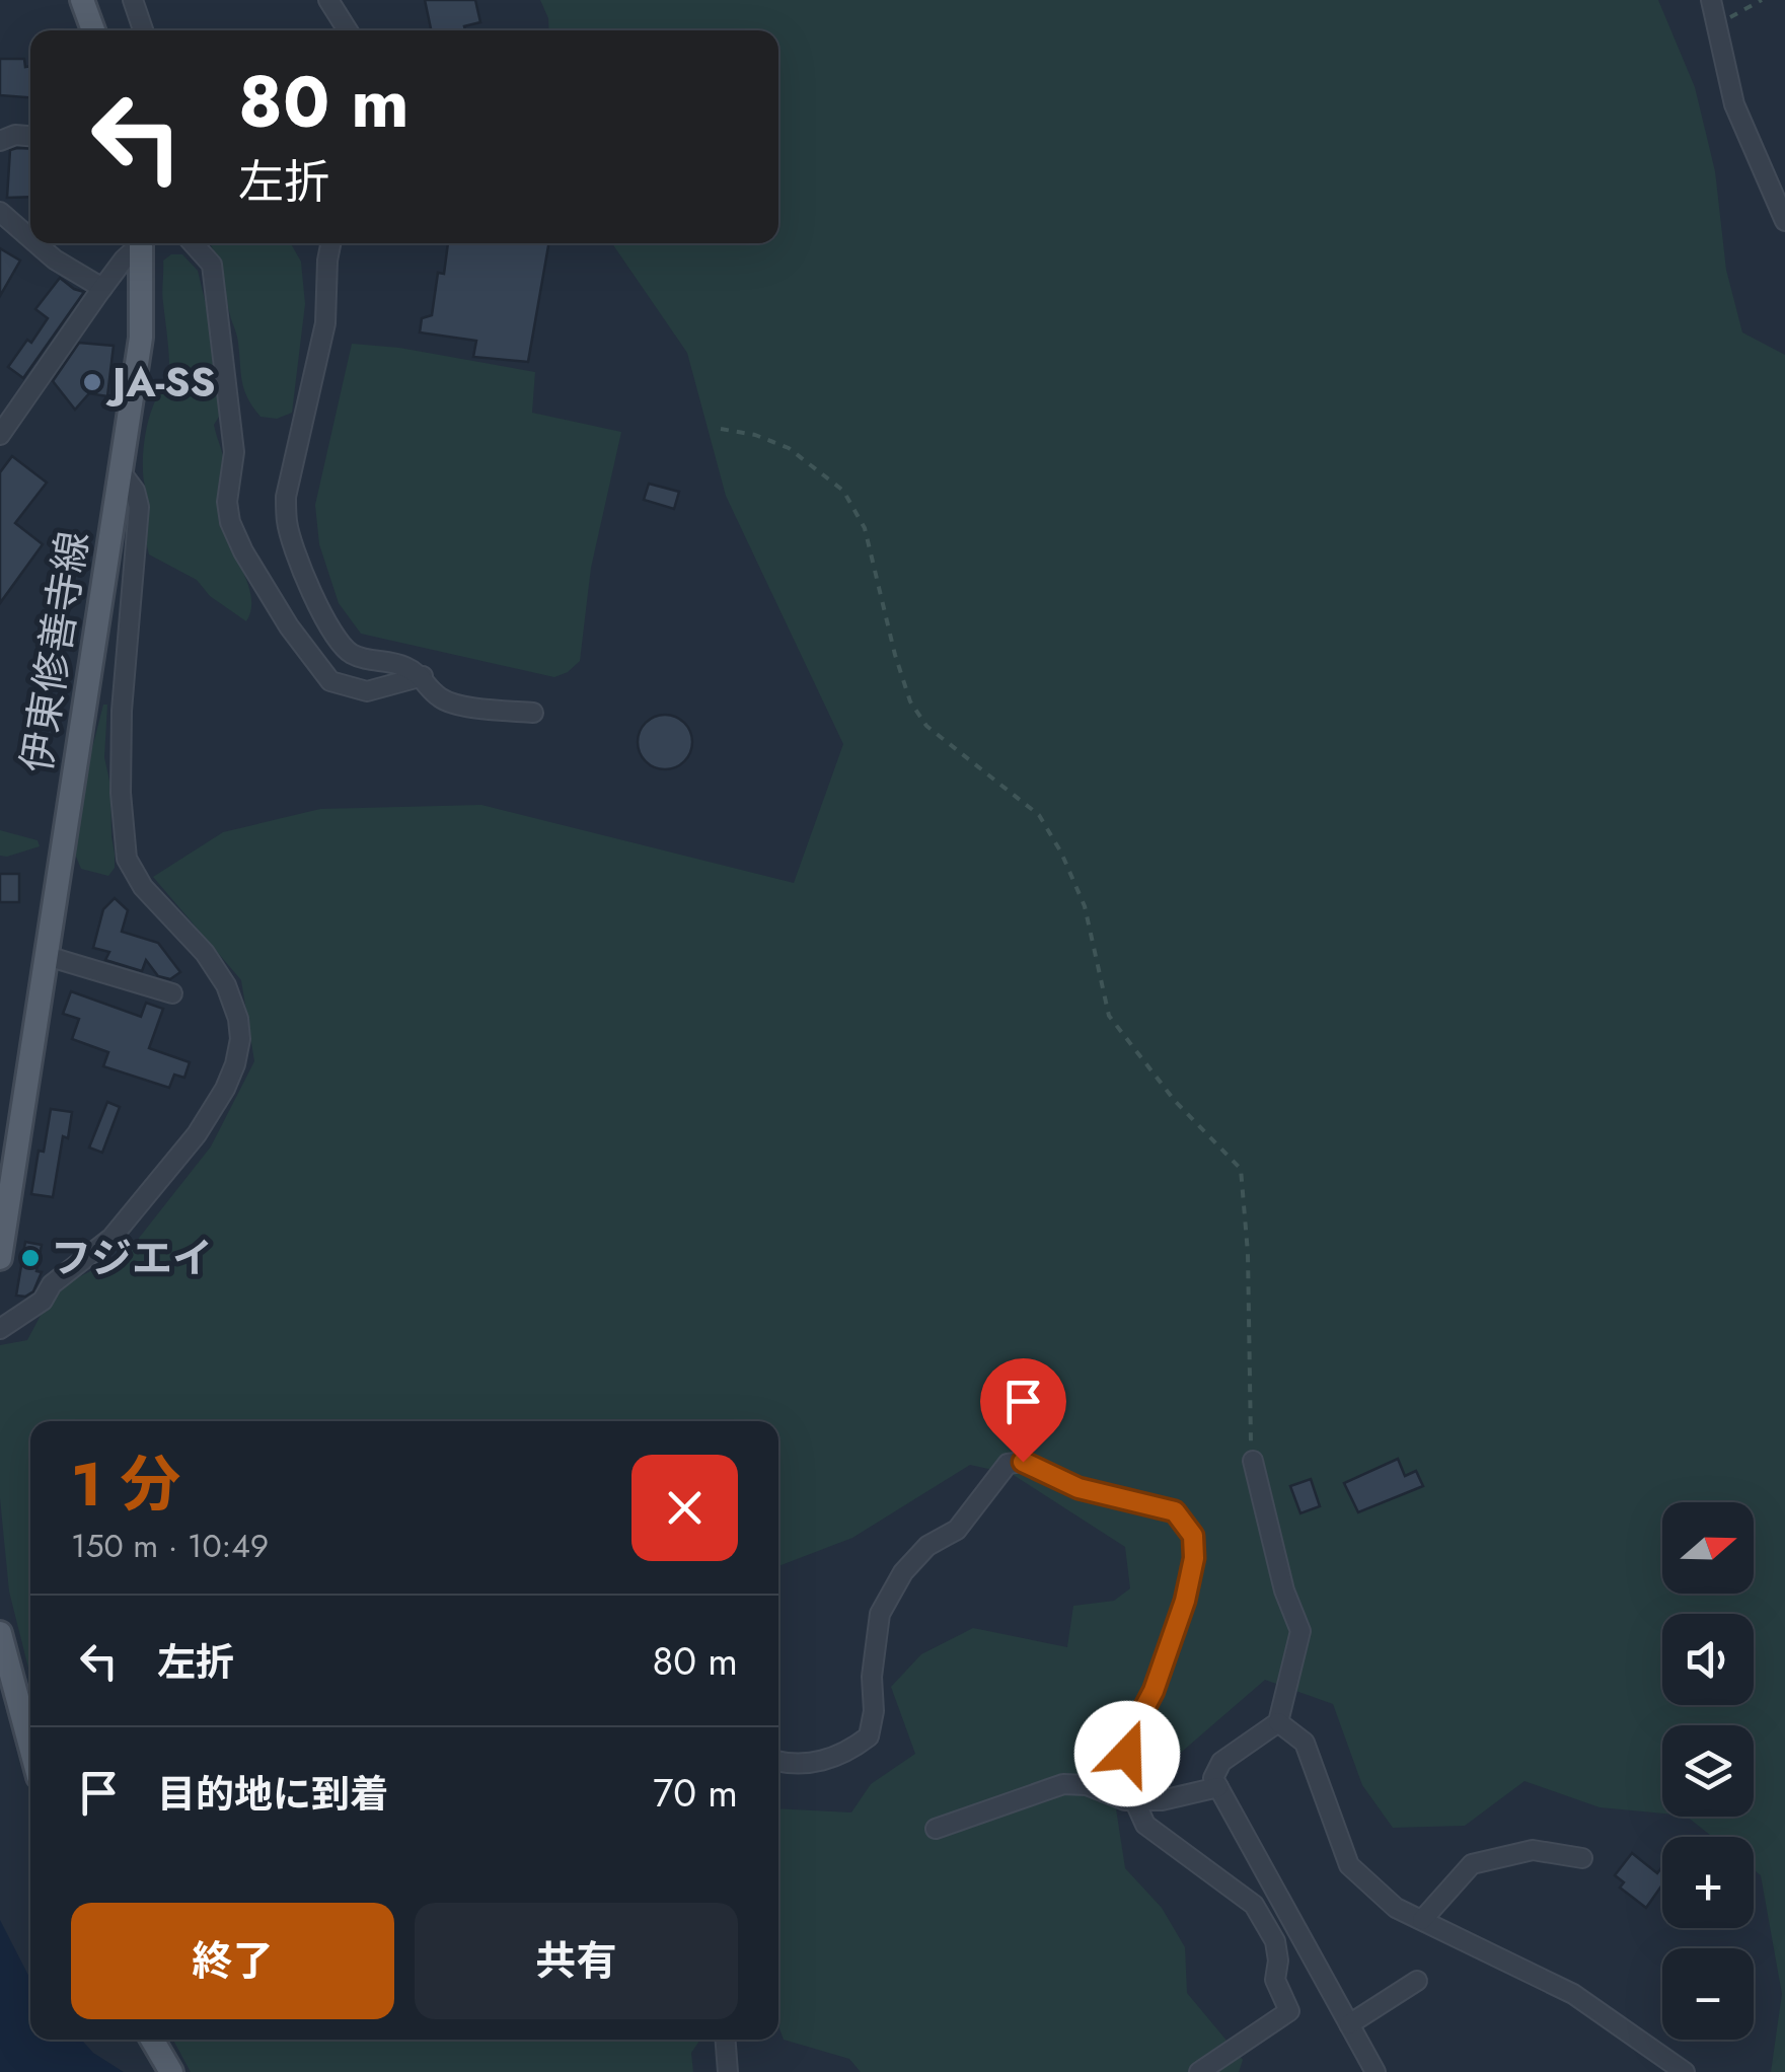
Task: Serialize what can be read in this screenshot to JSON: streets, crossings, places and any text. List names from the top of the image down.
{
  "streets": {
    "main road": ["伊東修善寺線"]
  },
  "places": ["JA-SS", "フジエイ"],
  "north": "right",
  "page": {
    "turn": ["80 m", "左折"],
    "heading": ["1 分", "150 m · 10:49"],
    "map_buttons": ["+", "−"],
    "list": [
      {
        "name": "左折",
        "value": "80 m"
      },
      {
        "name": "目的地に到着",
        "value": "70 m"
      }
    ],
    "buttons": ["終了", "共有"]
  }
}
